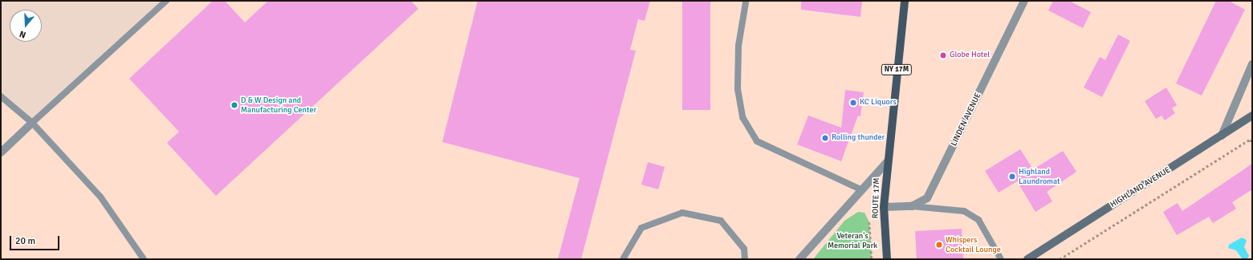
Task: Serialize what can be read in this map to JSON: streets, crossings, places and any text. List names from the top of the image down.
{
  "streets": {
    "main road": ["NY 17M", "ROUTE 17M"],
    "street": ["LINDEN AVENUE", "HIGHLAND AVENUE"]
  },
  "crossings": [
    ["LINDEN AVENUE", "ROUTE 17M"]
  ],
  "parks": ["Veteran's Memorial Park"],
  "places": [
    "Globe Hotel",
    "KC Liquors",
    "D & W Design and Manufacturing Center",
    "Rolling thunder",
    "Highland Laundromat",
    "Whispers Cocktail Lounge"
  ],
  "scale_bar": "20 m",
  "north": "bottom"
}
